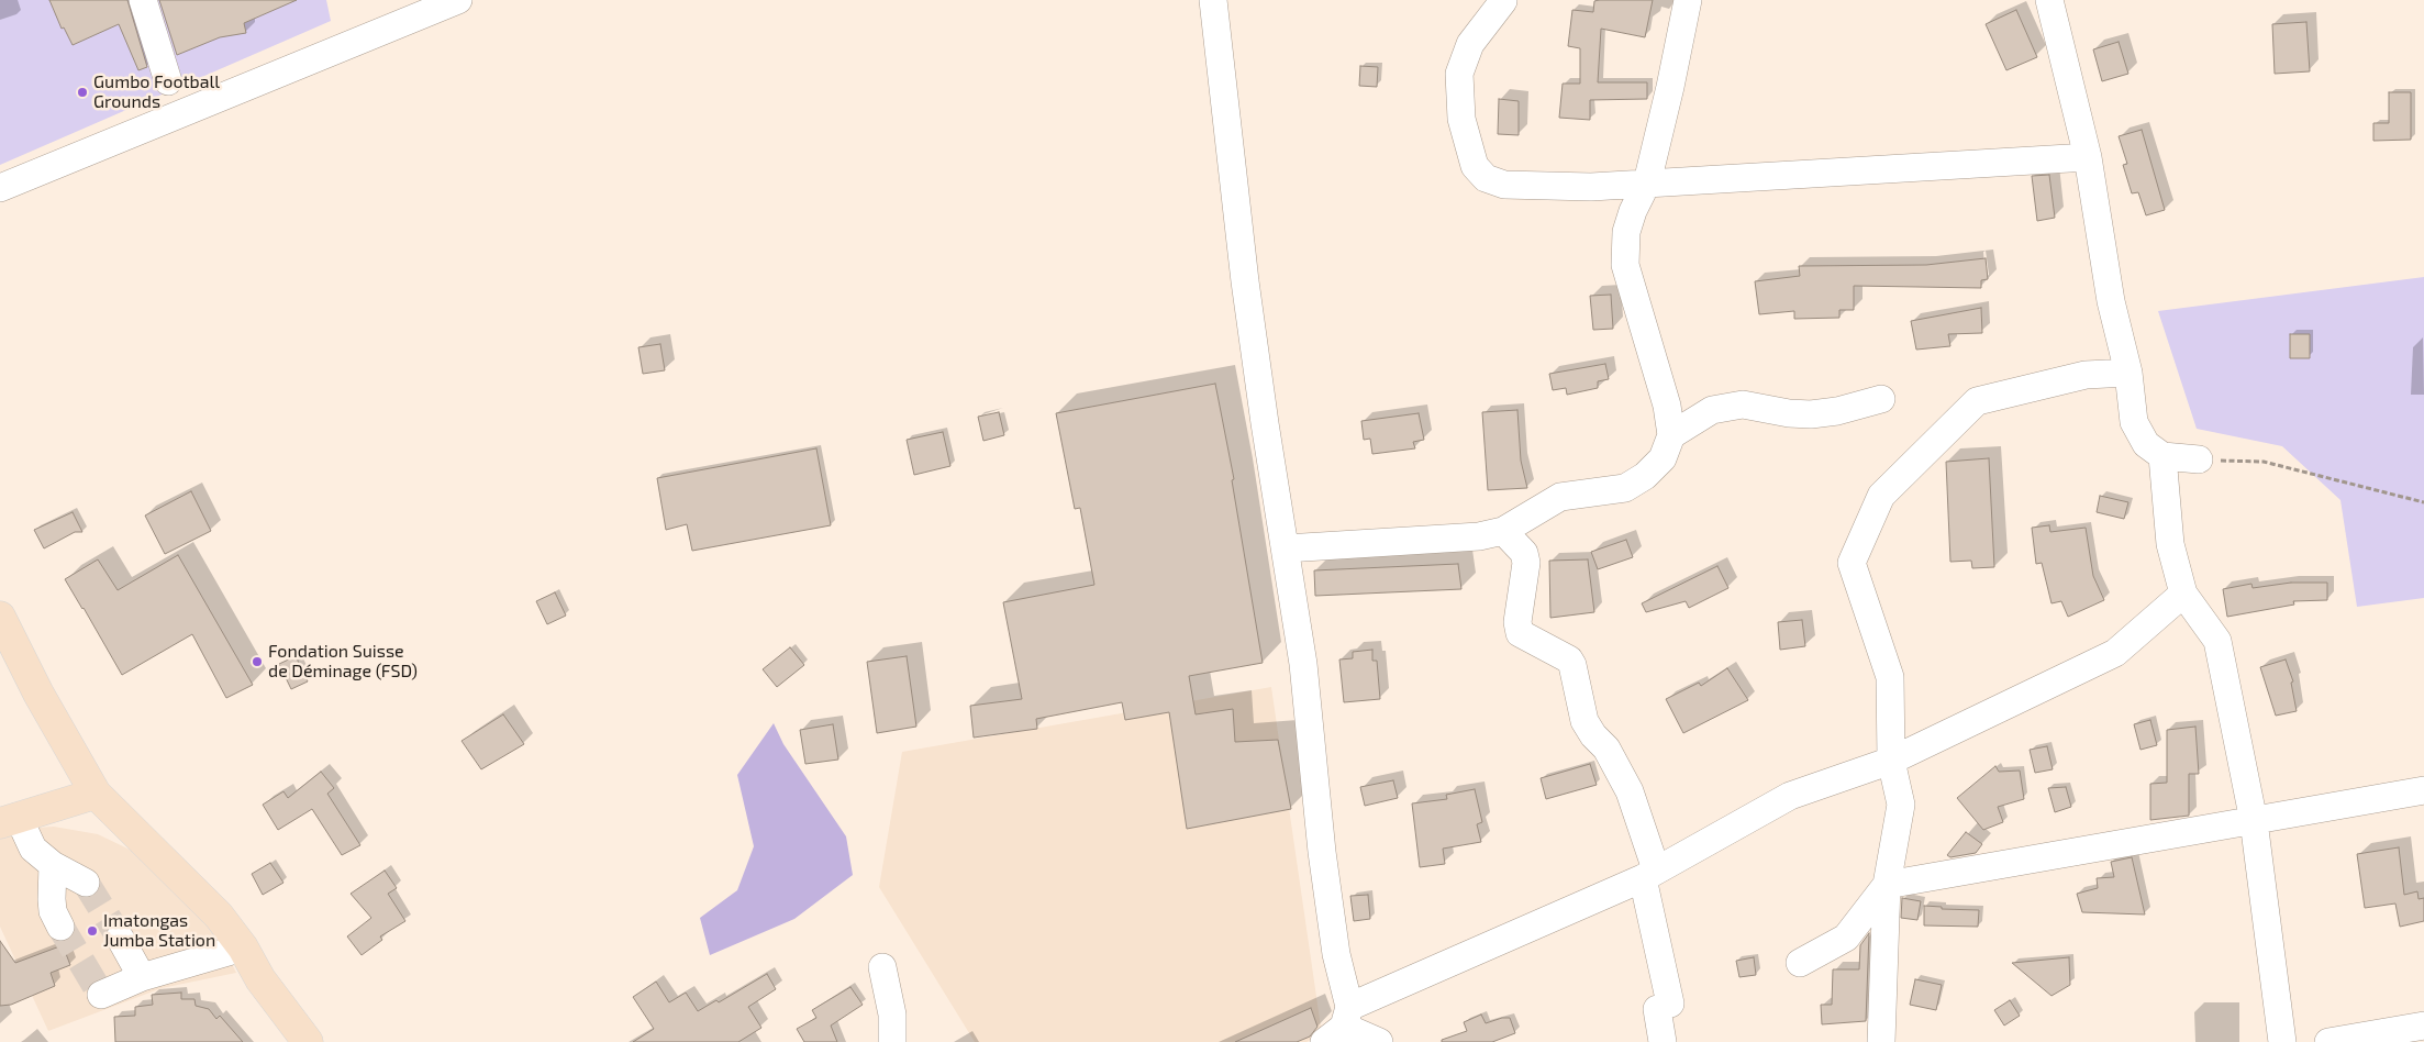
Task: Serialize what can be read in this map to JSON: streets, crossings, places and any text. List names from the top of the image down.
{
  "places": ["Gumbo Football Grounds", "Fondation Suisse de Déminage (FSD)", "Imatongas Jumba Station"]
}
